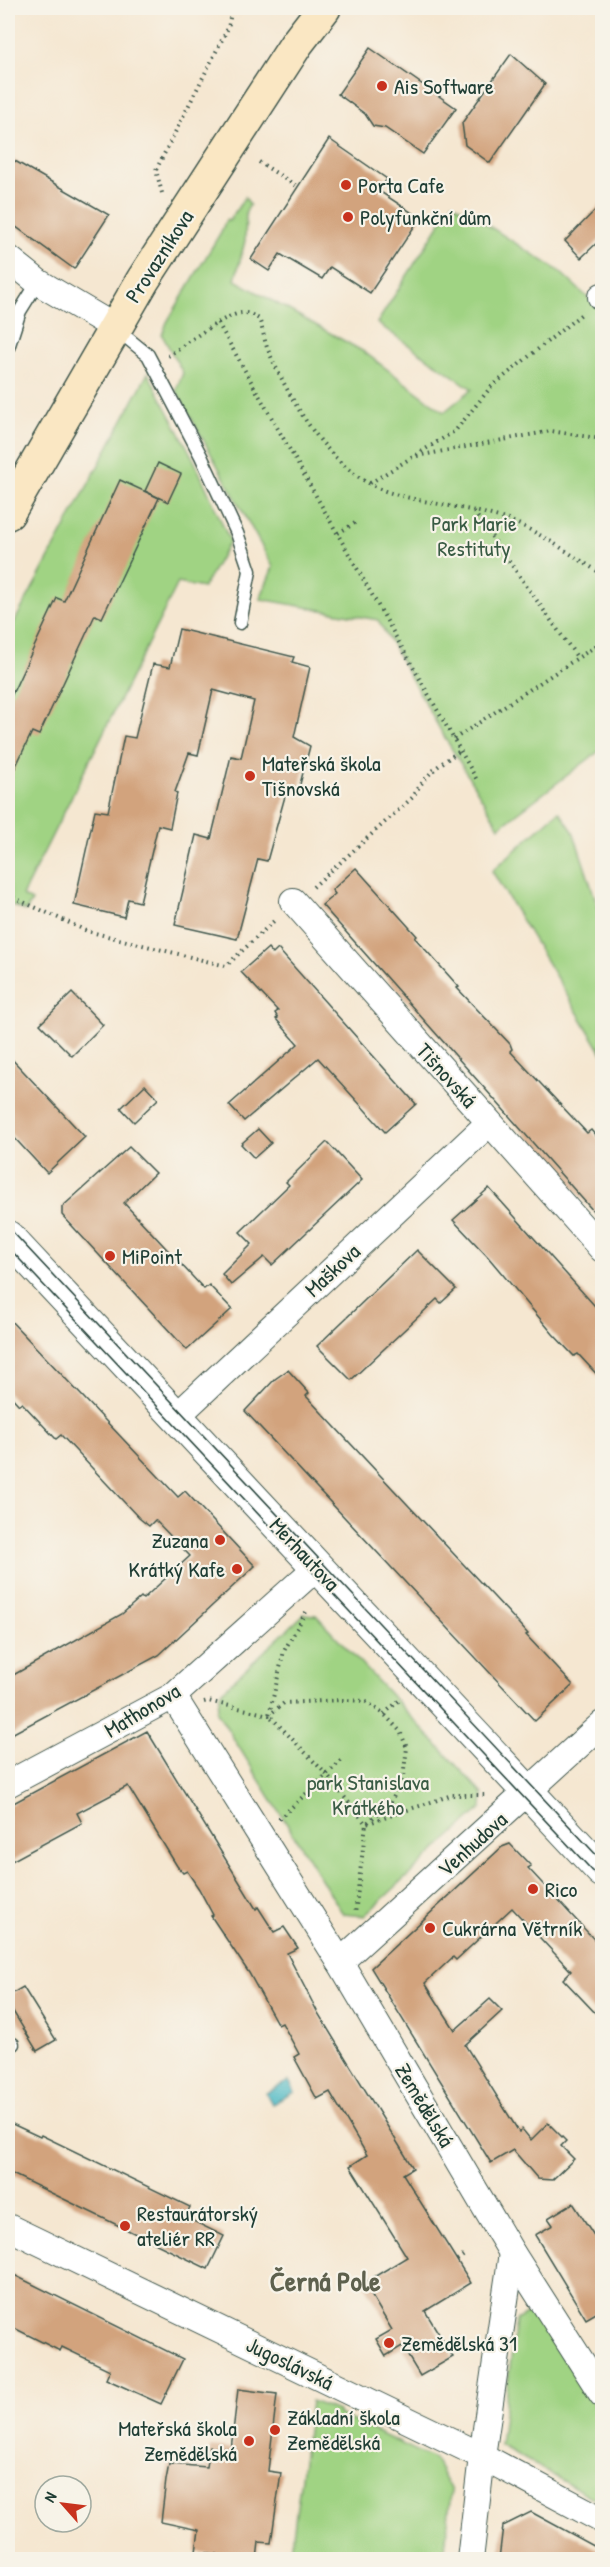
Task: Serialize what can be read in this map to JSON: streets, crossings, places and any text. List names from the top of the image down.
{
  "streets": {
    "main road": ["Provazníkova"],
    "street": [
      "Tišnovská",
      "Maškova",
      "Merhautova",
      "Mathonova",
      "Venhudova",
      "Zemědělská",
      "Jugoslávská"
    ]
  },
  "crossings": [
    ["Tišnovská", "Maškova"],
    ["Maškova", "Merhautova"],
    ["Merhautova", "Mathonova"],
    ["Merhautova", "Venhudova"],
    ["Mathonova", "Zemědělská"],
    ["Venhudova", "Zemědělská"]
  ],
  "districts": ["Černá Pole"],
  "parks": ["Park Marie Restituty", "park Stanislava Krátkého"],
  "places": [
    "Ais Software",
    "Porta Cafe",
    "Polyfunkční dům",
    "Mateřská škola Tišnovská",
    "MiPoint",
    "Zuzana",
    "Krátký Kafe",
    "Rico",
    "Cukrárna Větrník",
    "Restaurátorský ateliér RR",
    "Zemědělská 31",
    "Základní škola Zemědělská",
    "Mateřská škola Zemědělská"
  ],
  "north": "top left"
}
